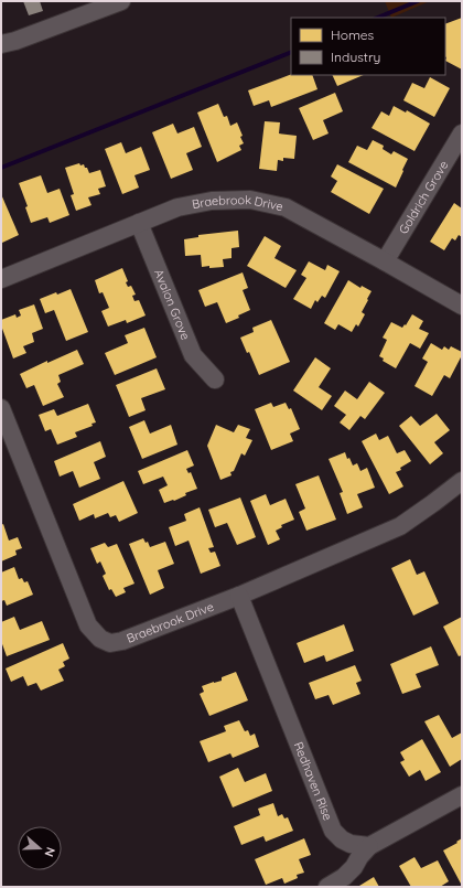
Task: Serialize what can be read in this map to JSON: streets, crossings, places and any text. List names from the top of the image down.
{
  "streets": {
    "street": [
      "Goldrich Grove",
      "Braebrook Drive",
      "Avalon Grove",
      "Redhaven Rise"
    ]
  },
  "crossings": [
    ["Goldrich Grove", "Braebrook Drive"],
    ["Braebrook Drive", "Avalon Grove"],
    ["Braebrook Drive", "Redhaven Rise"]
  ],
  "legend": ["Homes", "Industry"],
  "north": "right"
}
